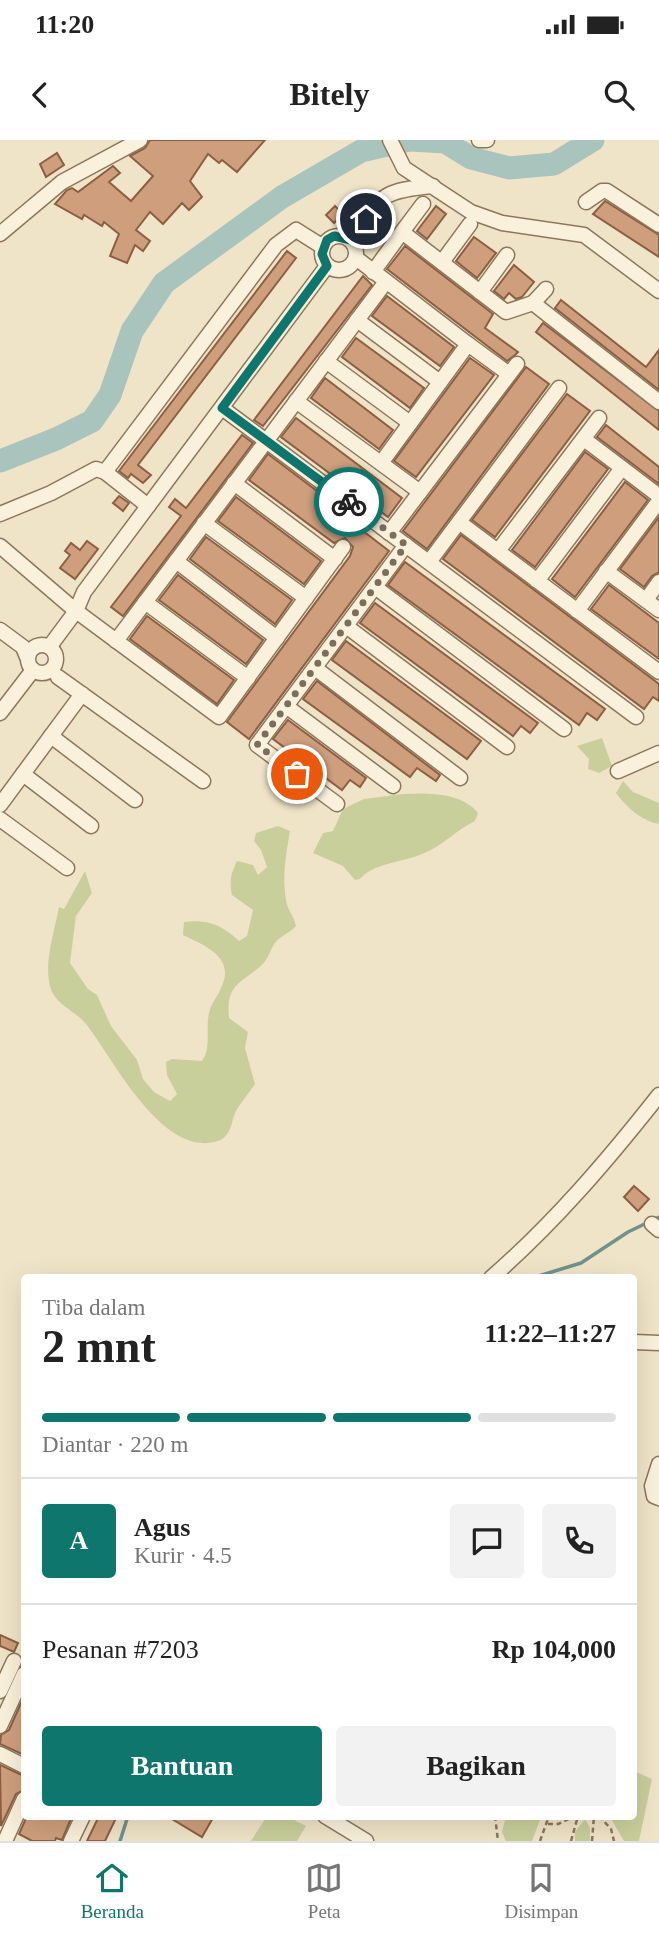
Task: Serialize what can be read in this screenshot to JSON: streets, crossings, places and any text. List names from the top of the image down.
{
  "page": {
    "status": "11:20",
    "header": "Bitely",
    "heading": ["2 mnt", "Tiba dalam", "11:22–11:27"],
    "panel": [
      "Agus",
      "Kurir · 4.5",
      "Pesanan #7203",
      "Rp 104,000"
    ],
    "bar": "Diantar · 220 m",
    "round": "A",
    "buttons": ["Bantuan", "Bagikan"],
    "tabs": ["Beranda", "Peta", "Disimpan"]
  }
}
